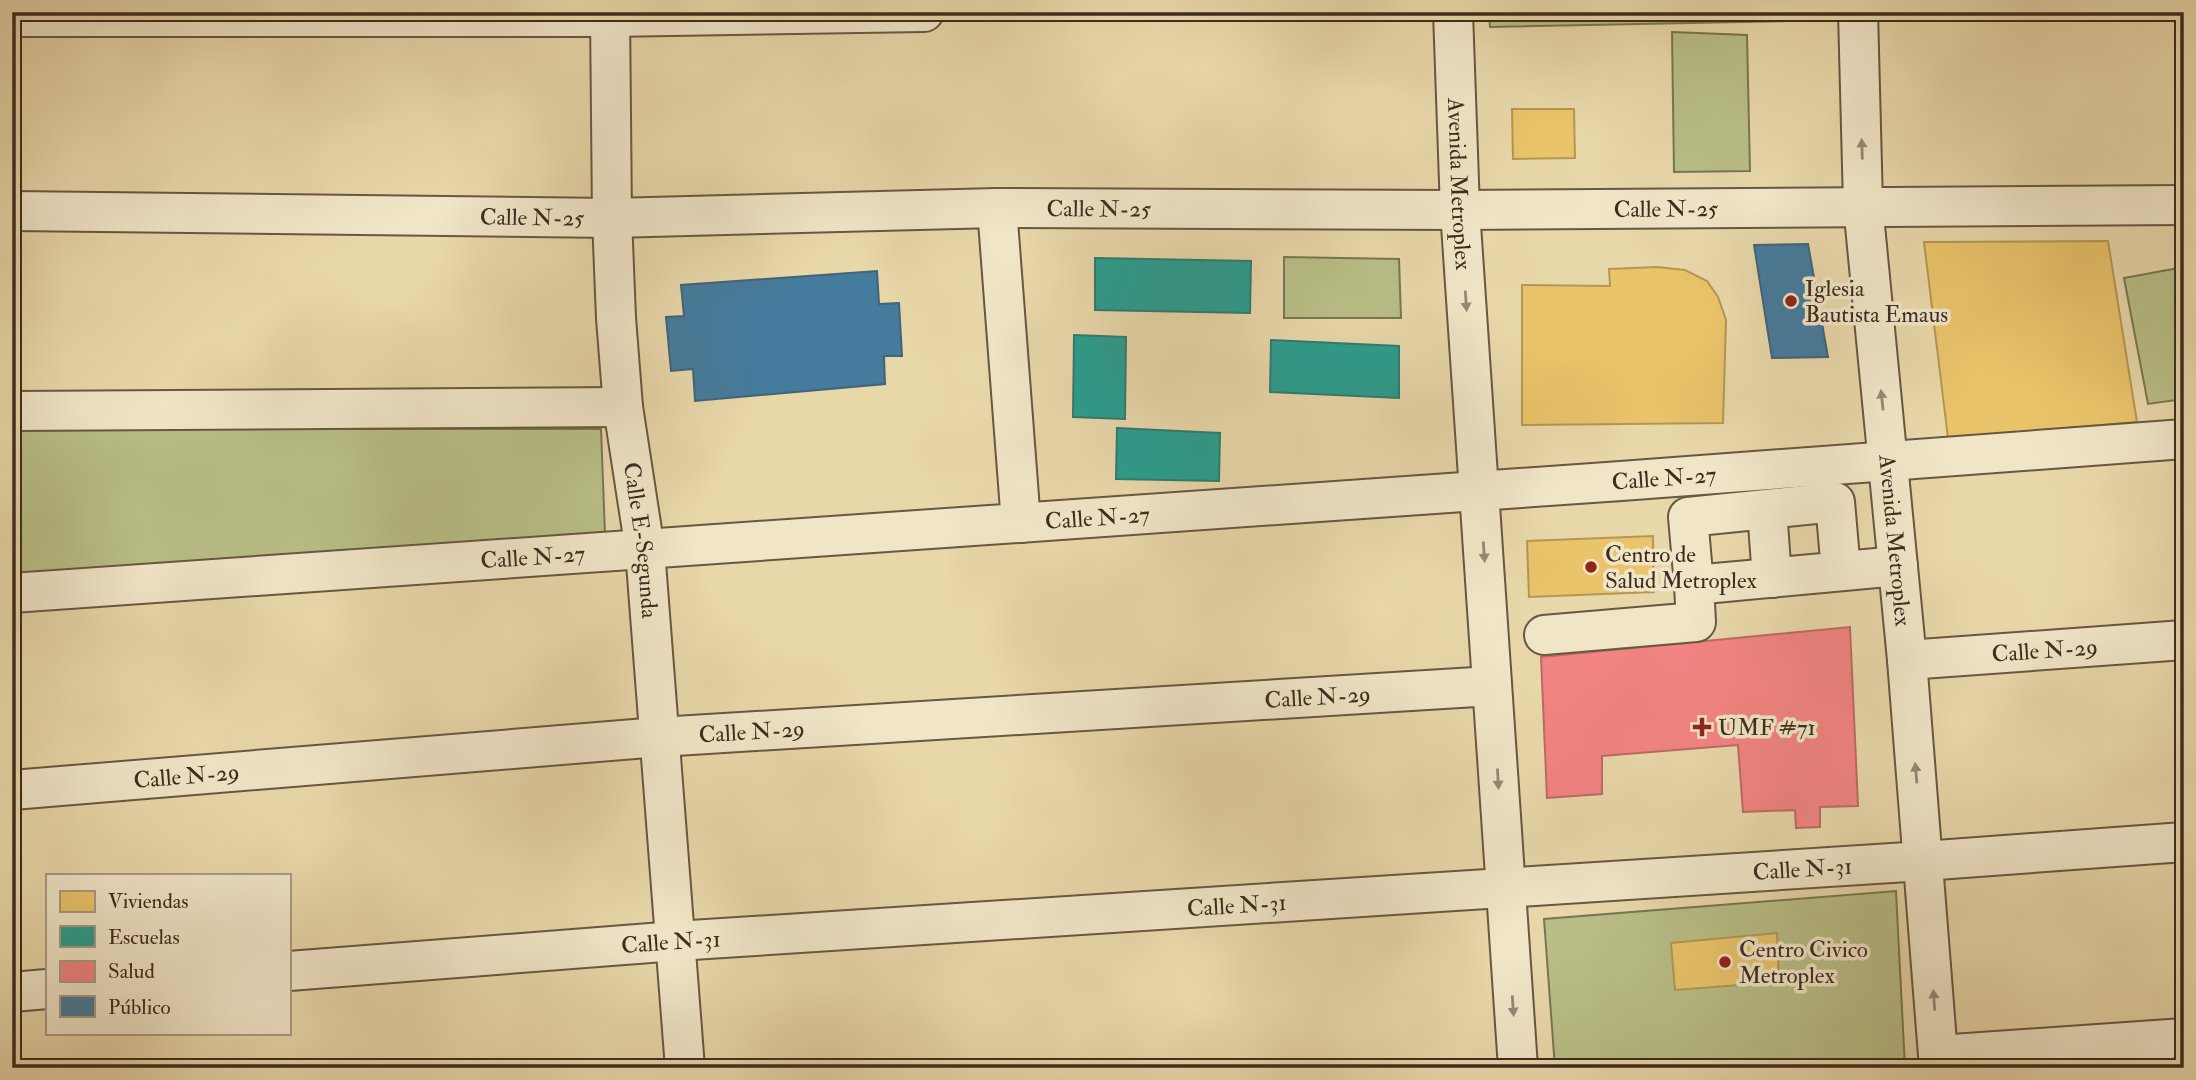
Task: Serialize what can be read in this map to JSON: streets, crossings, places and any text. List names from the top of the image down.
{
  "streets": {
    "street": [
      "Avenida Metroplex",
      "Calle N-25",
      "Calle N-27",
      "Calle E-Segunda",
      "Calle N-29",
      "Calle N-31"
    ]
  },
  "crossings": [
    ["Avenida Metroplex", "Calle N-25"],
    ["Avenida Metroplex", "Calle N-27"],
    ["Avenida Metroplex", "Calle N-29"],
    ["Avenida Metroplex", "Calle N-31"],
    ["Calle N-25", "Calle E-Segunda"],
    ["Calle N-27", "Calle E-Segunda"],
    ["Calle E-Segunda", "Calle N-29"],
    ["Calle E-Segunda", "Calle N-31"]
  ],
  "places": {
    "other": ["Iglesia Bautista Emaus", "Centro de Salud Metroplex", "Centro Civico Metroplex"],
    "health": ["UMF #71"]
  },
  "legend": [
    "Viviendas",
    "Escuelas",
    "Salud",
    "Público"
  ]
}
